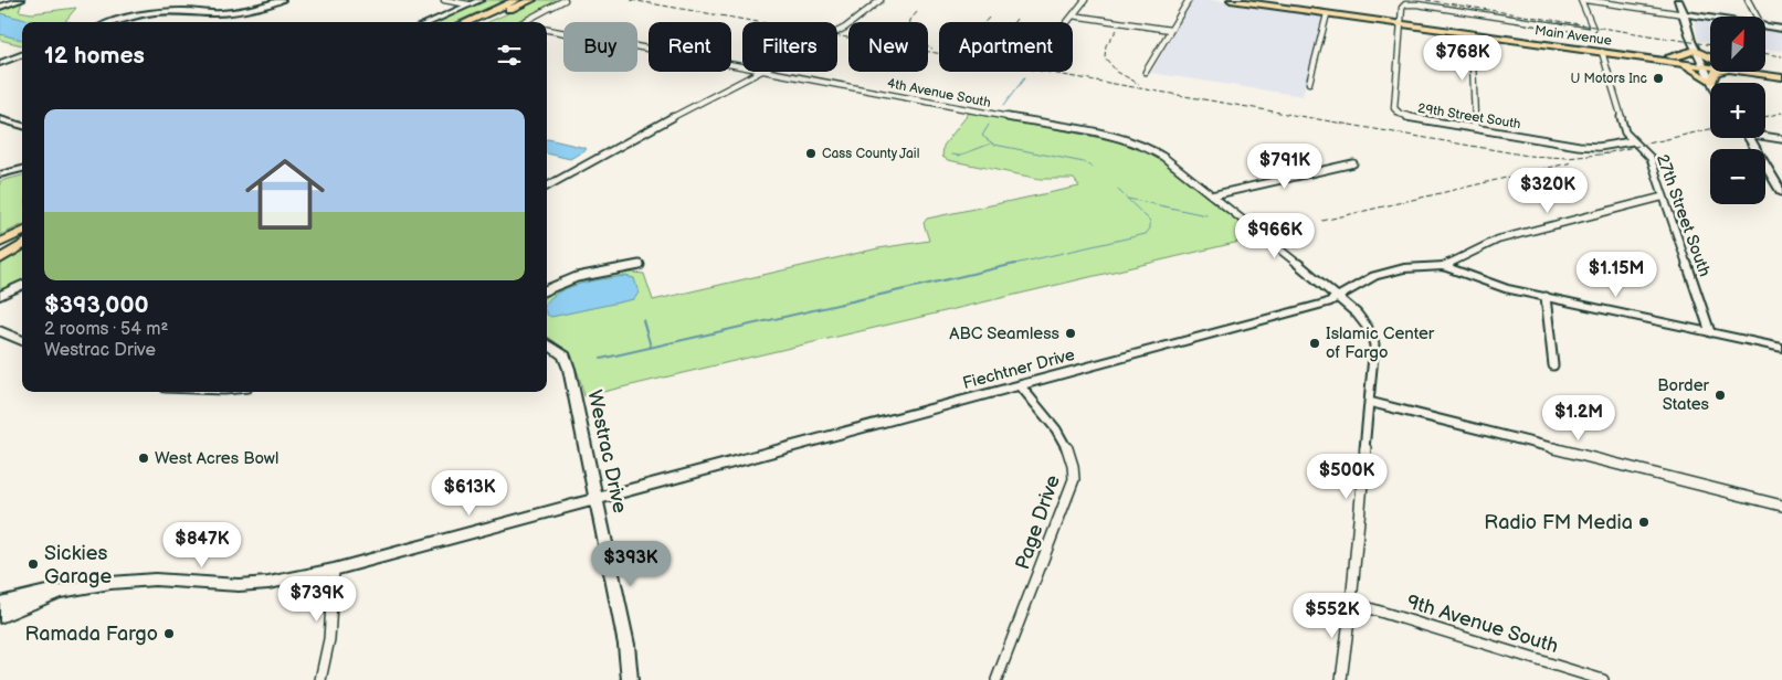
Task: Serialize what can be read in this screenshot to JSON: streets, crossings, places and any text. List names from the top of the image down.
{
  "streets": {
    "main road": ["Main Avenue"],
    "street": [
      "4th Avenue South",
      "29th Street South",
      "27th Street South",
      "Fiechtner Drive",
      "Westrac Drive",
      "Page Drive",
      "9th Avenue South"
    ]
  },
  "crossings": [
    ["Main Avenue", "29th Street South"],
    ["Main Avenue", "27th Street South"],
    ["4th Avenue South", "Fiechtner Drive"],
    ["4th Avenue South", "9th Avenue South"],
    ["29th Street South", "27th Street South"],
    ["Fiechtner Drive", "Westrac Drive"],
    ["Fiechtner Drive", "Page Drive"]
  ],
  "places": [
    "U Motors Inc",
    "Cass County Jail",
    "ABC Seamless",
    "Islamic Center of Fargo",
    "Border States",
    "West Acres Bowl",
    "Radio FM Media",
    "Sickies Garage",
    "Ramada Fargo"
  ],
  "north": "top right",
  "page": {
    "map_buttons": ["+", "−"],
    "chip": [
      "Buy",
      "Rent",
      "Filters",
      "New",
      "Apartment"
    ],
    "heading": "12 homes",
    "price": [
      "$768K",
      "$791K",
      "$320K",
      "$966K",
      "$1.15M",
      "$1.2M",
      "$500K",
      "$613K",
      "$847K",
      "$393K",
      "$739K",
      "$552K"
    ],
    "list": [
      {
        "name": "$393,000",
        "note": "2 rooms · 54 m² · Westrac Drive"
      }
    ]
  }
}
